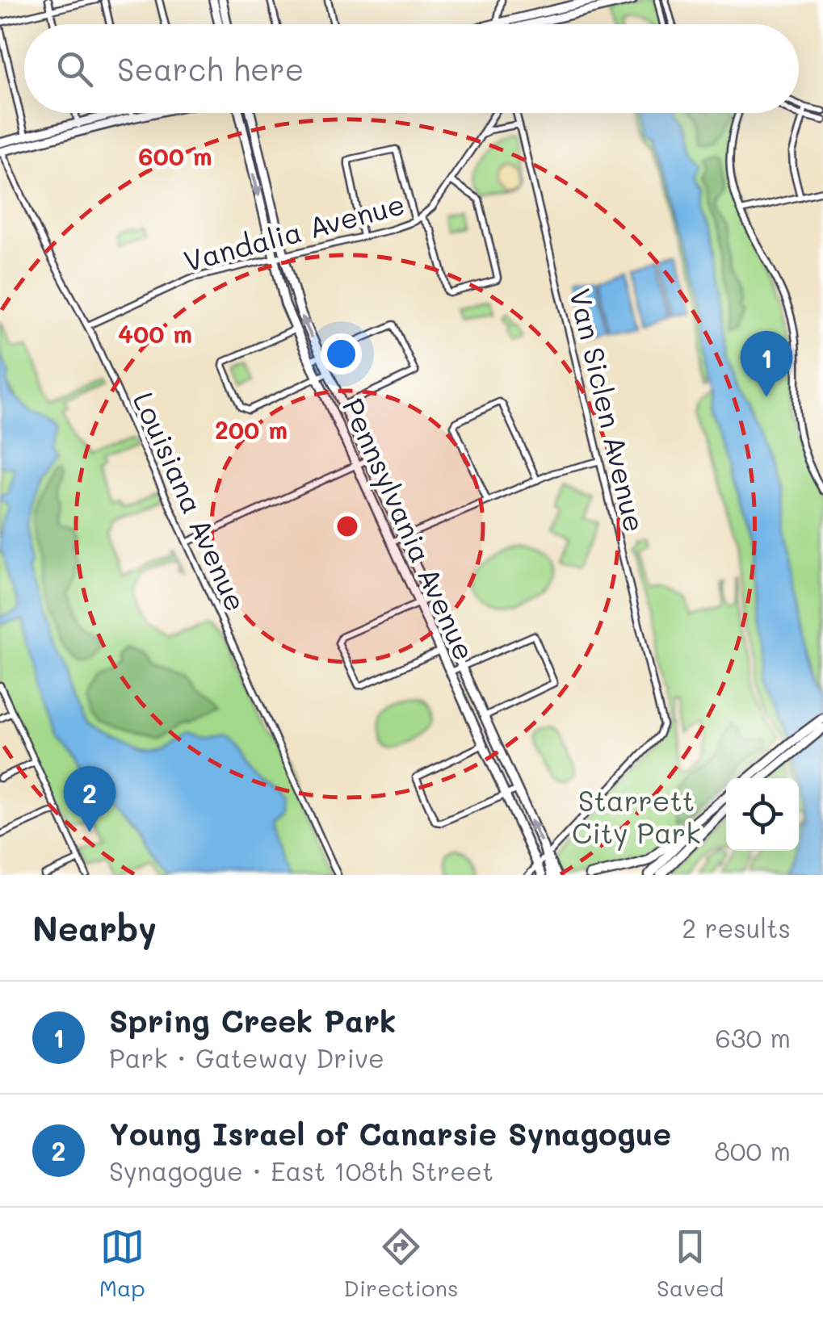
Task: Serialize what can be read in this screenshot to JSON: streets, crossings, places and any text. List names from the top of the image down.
{
  "streets": {
    "main road": ["Pennsylvania Avenue"],
    "street": ["Vandalia Avenue", "Van Siclen Avenue", "Louisiana Avenue"]
  },
  "crossings": [
    ["Vandalia Avenue", "Louisiana Avenue"],
    ["Vandalia Avenue", "Pennsylvania Avenue"],
    ["Van Siclen Avenue", "Pennsylvania Avenue"]
  ],
  "parks": ["Starrett City Park"],
  "page": {
    "search": "Search here",
    "pins": ["1", "2"],
    "heading": ["Nearby", "2 results"],
    "list": [
      {
        "mark": "1",
        "name": "Spring Creek Park",
        "note": "Park · Gateway Drive",
        "value": "630 m"
      },
      {
        "mark": "2",
        "name": "Young Israel of Canarsie Synagogue",
        "note": "Synagogue · East 108th Street",
        "value": "800 m"
      }
    ],
    "nav": ["Map", "Directions", "Saved"]
  },
  "rings": ["600 m", "400 m", "200 m"]
}
